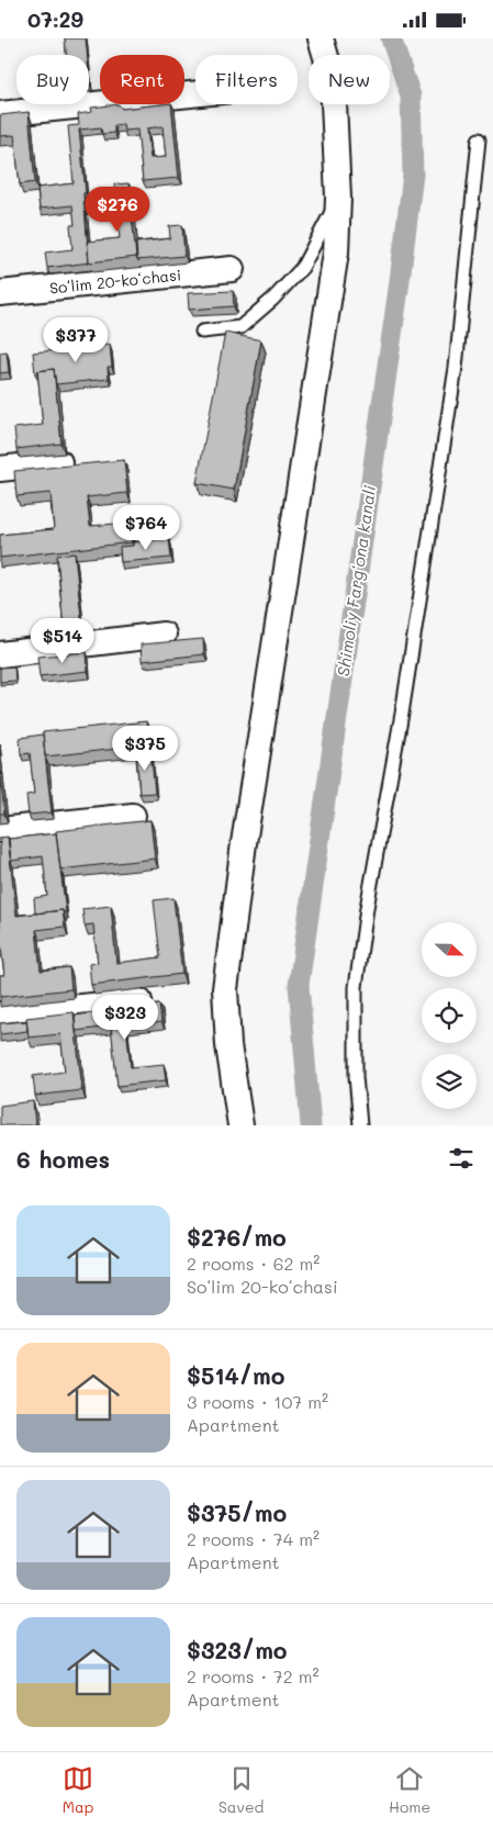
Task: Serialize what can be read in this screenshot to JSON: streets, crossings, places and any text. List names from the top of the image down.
{
  "streets": {
    "street": ["Soʻlim 20-koʻchasi"]
  },
  "water": ["Shimoliy Fargʻona kanali"],
  "north": "right",
  "page": {
    "status": "07:29",
    "chip": [
      "Buy",
      "Rent",
      "Filters",
      "New"
    ],
    "price": [
      "$276",
      "$377",
      "$764",
      "$514",
      "$375",
      "$323"
    ],
    "heading": "6 homes",
    "list": [
      {
        "name": "$276/mo",
        "note": "2 rooms · 62 m² · Soʻlim 20-koʻchasi"
      },
      {
        "name": "$514/mo",
        "note": "3 rooms · 107 m² · Apartment"
      },
      {
        "name": "$375/mo",
        "note": "2 rooms · 74 m² · Apartment"
      },
      {
        "name": "$323/mo",
        "note": "2 rooms · 72 m² · Apartment"
      }
    ],
    "tabs": ["Map", "Saved", "Home"]
  }
}
